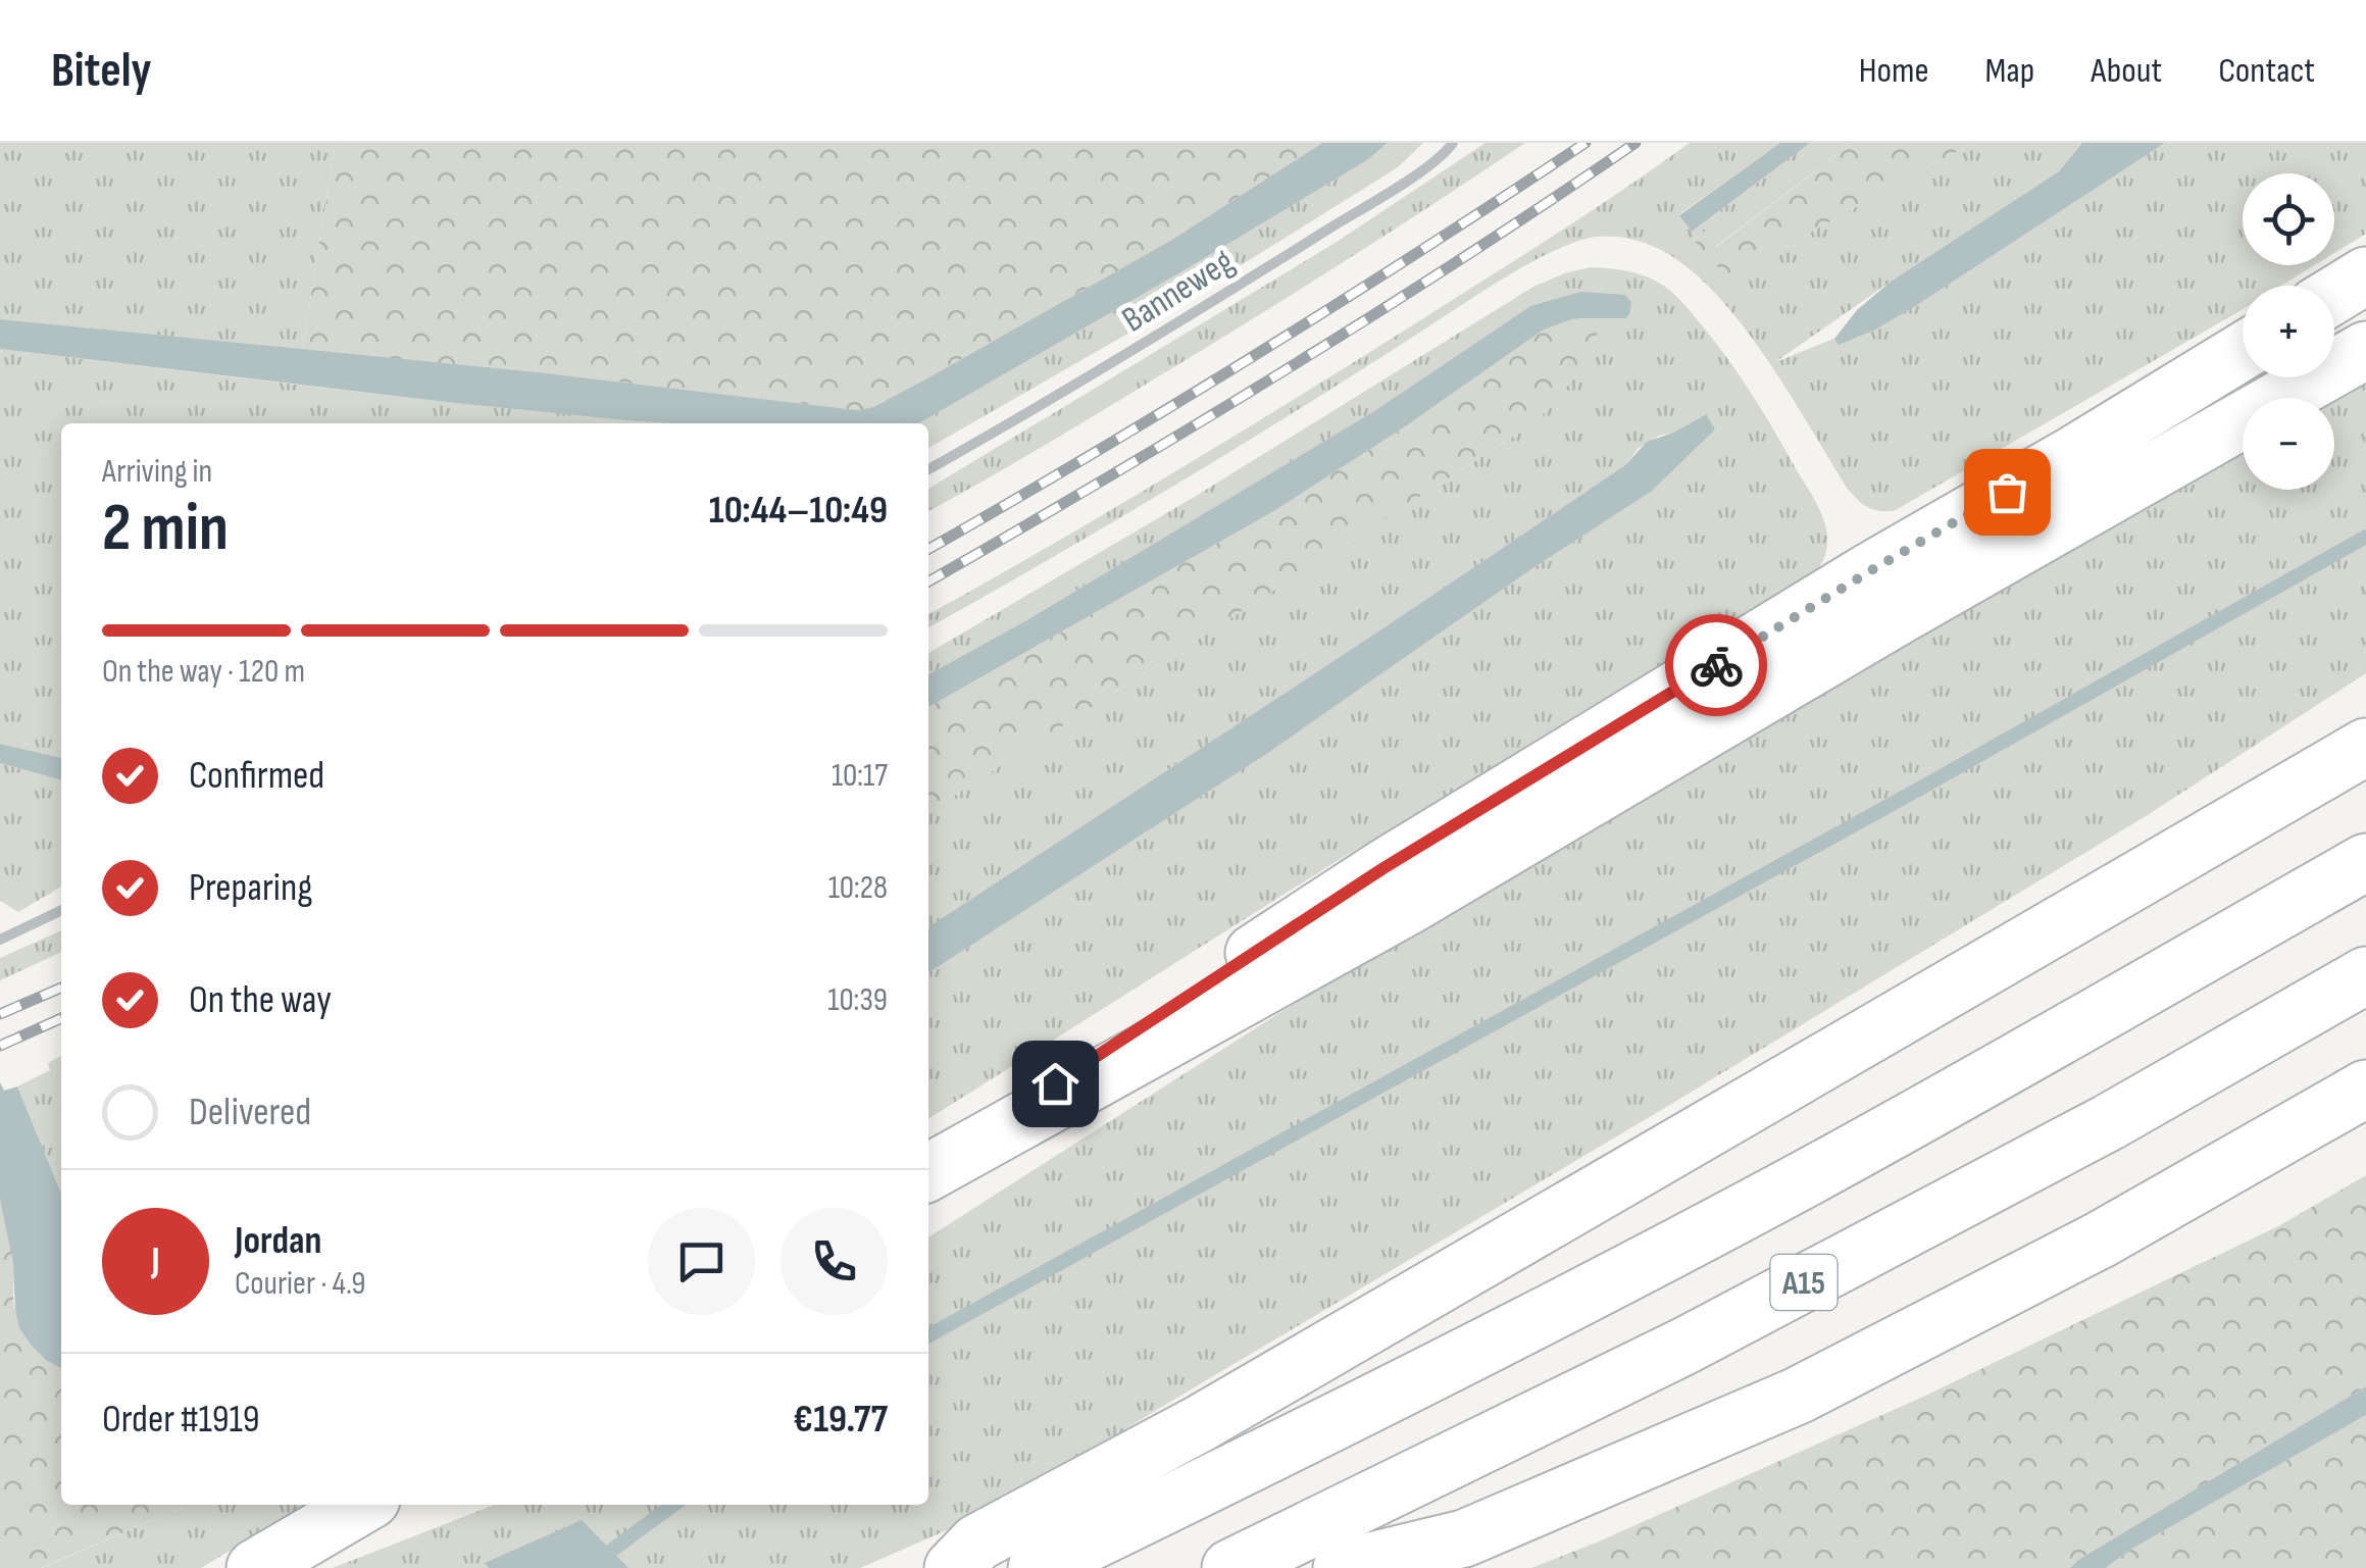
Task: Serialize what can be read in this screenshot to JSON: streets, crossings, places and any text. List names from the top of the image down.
{
  "streets": {
    "main road": ["A15"],
    "street": ["Banneweg"]
  },
  "page": {
    "header": "Bitely",
    "nav": [
      "Home",
      "Map",
      "About",
      "Contact"
    ],
    "map_buttons": ["+", "−"],
    "heading": ["2 min", "Arriving in", "10:44–10:49"],
    "panel": [
      "Jordan",
      "Courier · 4.9",
      "Order #1919",
      "€19.77"
    ],
    "bar": "On the way · 120 m",
    "list": [
      ["Confirmed", "10:17"],
      ["Preparing", "10:28"],
      ["On the way", "10:39"],
      "Delivered"
    ],
    "round": "J"
  }
}
